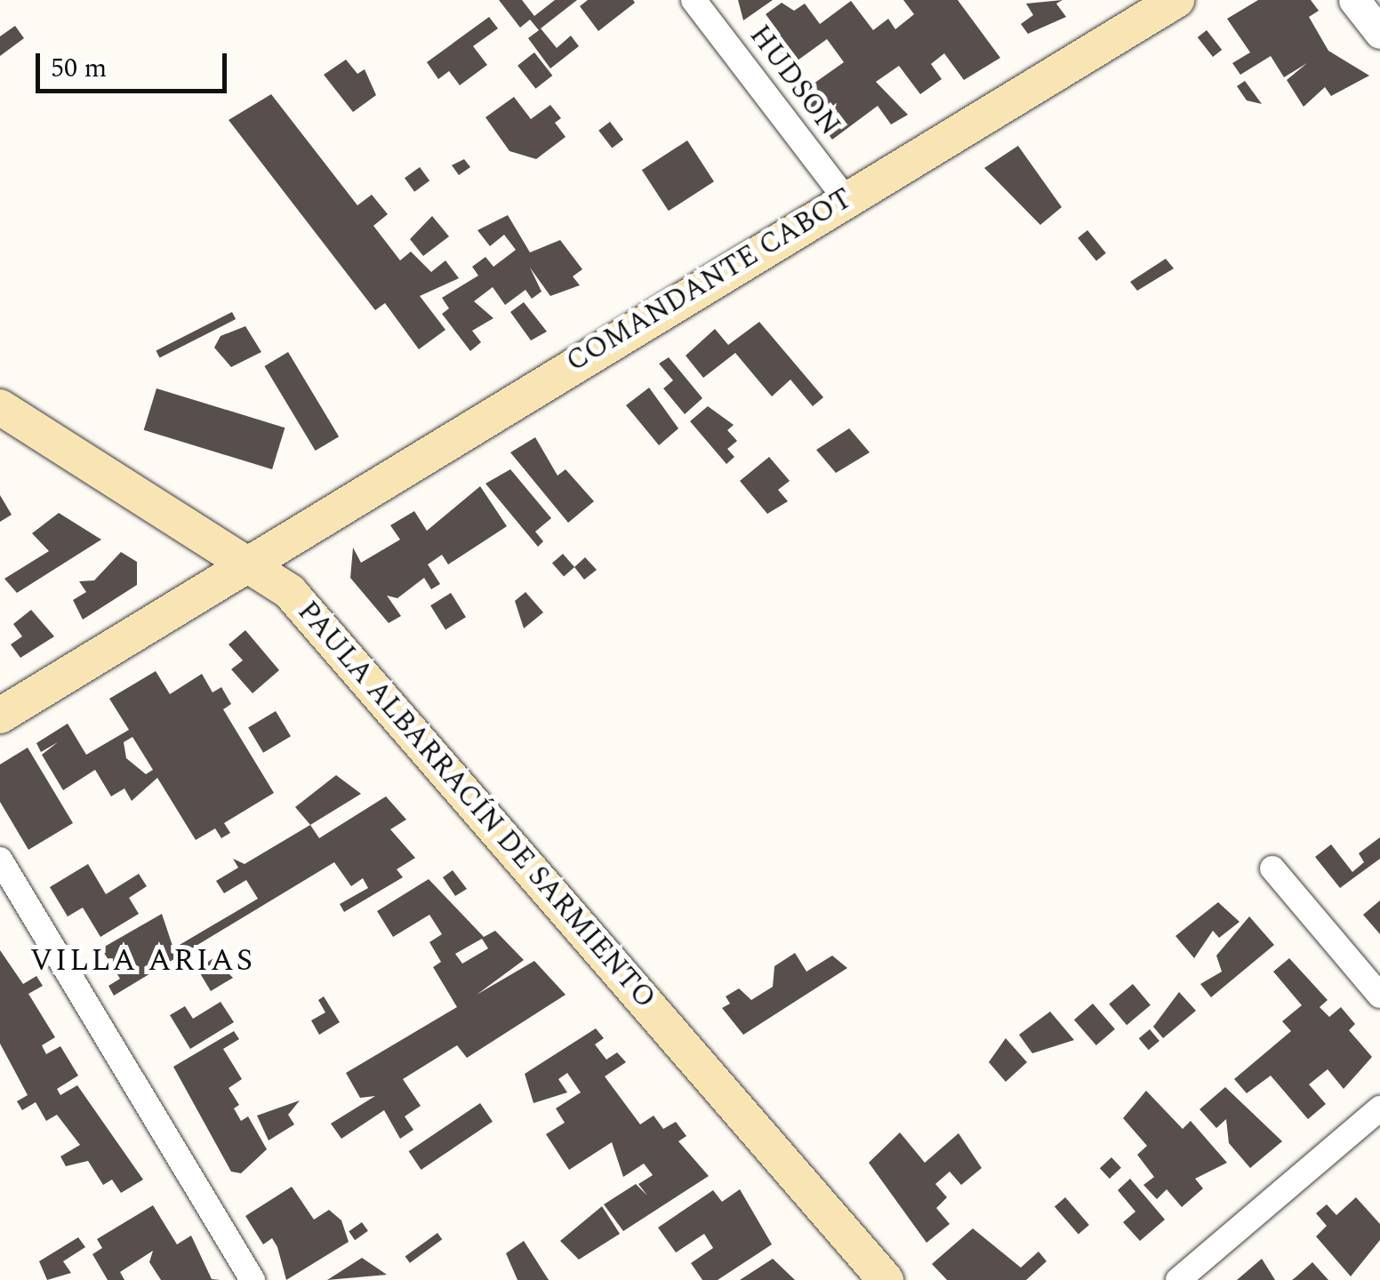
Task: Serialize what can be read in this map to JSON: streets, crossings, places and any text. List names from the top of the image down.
{
  "streets": {
    "main road": ["COMANDANTE CABOT", "PAULA ALBARRACÍN DE SARMIENTO"],
    "street": ["HUDSON"]
  },
  "crossings": [
    ["HUDSON", "COMANDANTE CABOT"],
    ["COMANDANTE CABOT", "PAULA ALBARRACÍN DE SARMIENTO"]
  ],
  "districts": ["VILLA ARIAS"],
  "scale_bar": "50 m"
}
